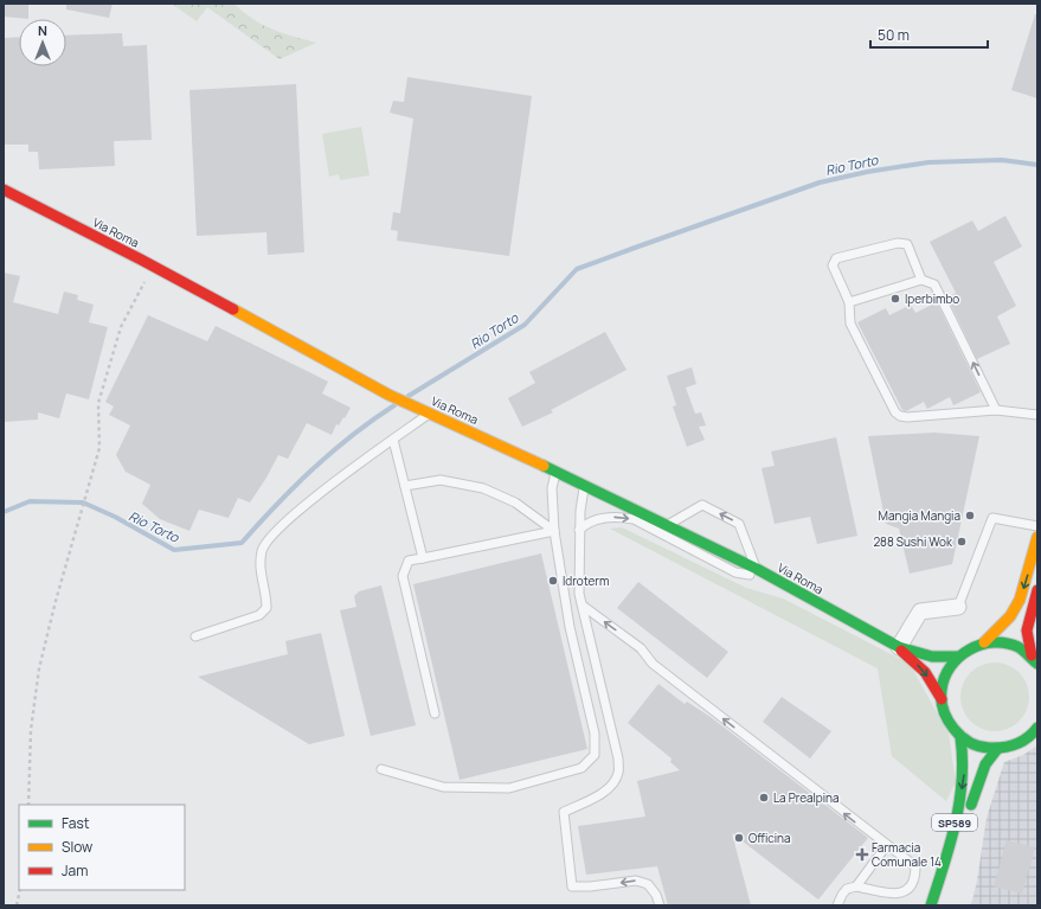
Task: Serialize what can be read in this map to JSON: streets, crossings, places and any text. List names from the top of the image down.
{
  "streets": {
    "street": ["Via Roma", "SP589"]
  },
  "water": ["Rio Torto"],
  "places": {
    "other": [
      "Iperbimbo",
      "Mangia Mangia",
      "288 Sushi Wok",
      "Idroterm",
      "La Prealpina",
      "Officina"
    ],
    "health": ["Farmacia Comunale 14"]
  },
  "legend": ["Fast", "Slow", "Jam"],
  "scale_bar": "50 m",
  "north": "top"
}
